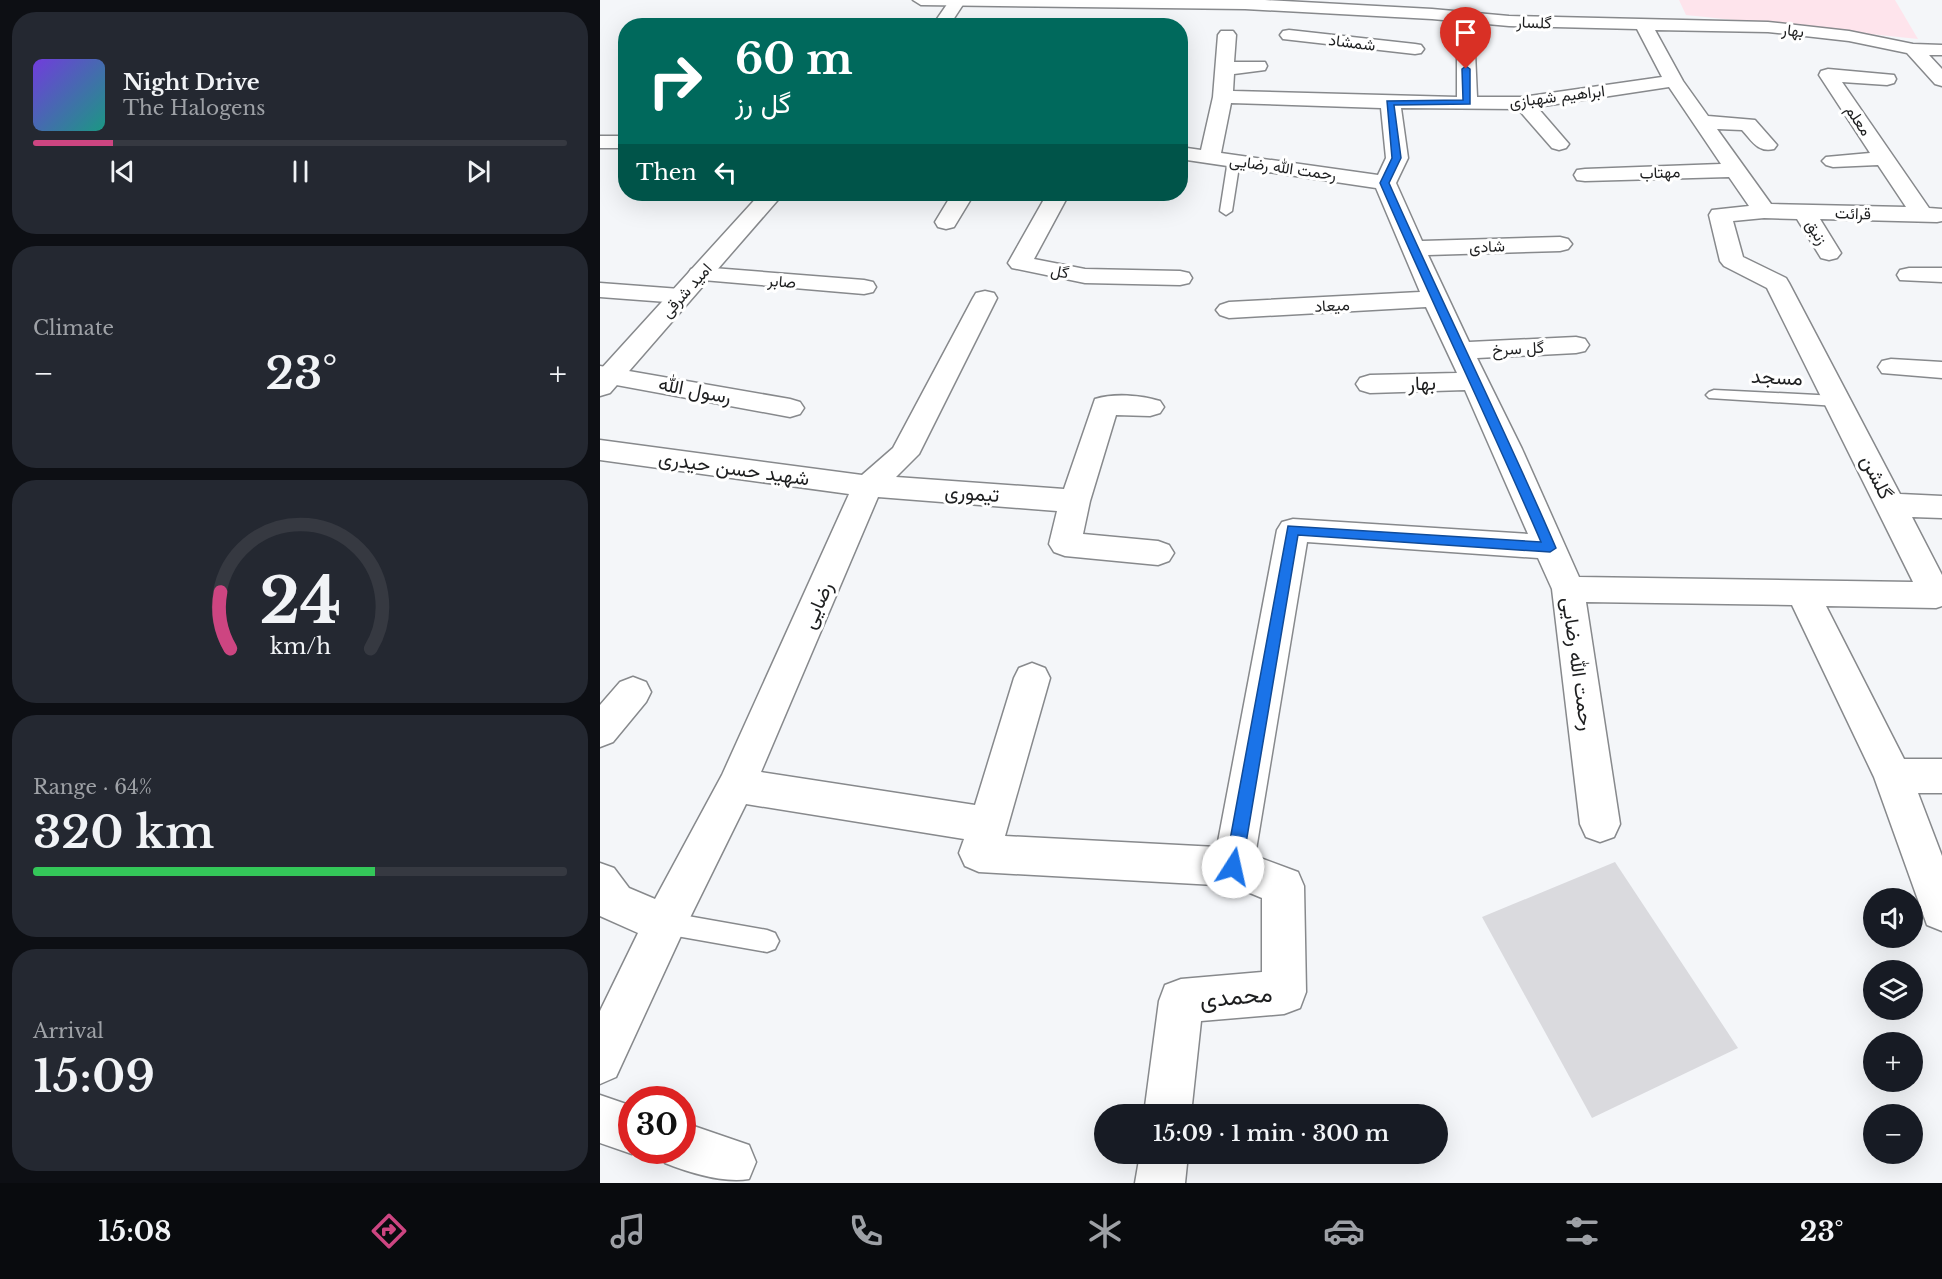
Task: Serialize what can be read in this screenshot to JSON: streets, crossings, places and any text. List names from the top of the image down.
{
  "streets": {
    "street": [
      "گلسار",
      "بهار",
      "شمشاد",
      "ابراهیم شهبازی",
      "معلم",
      "رحمت الله رضایی",
      "مهتاب",
      "قرائت",
      "زنبق",
      "شادی",
      "گل",
      "صابر",
      "امید شرقی",
      "میعاد",
      "گل سرخ",
      "رسول الله",
      "شهید حسن حیدری",
      "گلشن",
      "تیموری",
      "رضایی",
      "محمدی"
    ],
    "lane": ["مسجد"]
  },
  "crossings": [
    ["گلسار", "بهار"],
    ["گلسار", "شمشاد"],
    ["بهار", "رحمت الله رضایی"],
    ["معلم", "قرائت"],
    ["رحمت الله رضایی", "شادی"],
    ["رحمت الله رضایی", "میعاد"],
    ["رحمت الله رضایی", "گل سرخ"],
    ["قرائت", "زنبق"],
    ["قرائت", "گلشن"],
    ["صابر", "امید شرقی"],
    ["امید شرقی", "رسول الله"],
    ["مسجد", "گلشن"],
    ["شهید حسن حیدری", "تیموری"],
    ["شهید حسن حیدری", "رضایی"],
    ["تیموری", "رضایی"]
  ],
  "page": {
    "turn": ["60 m", "گل رز"],
    "song": ["Night Drive", "The Halogens"],
    "then": "Then",
    "tile": [
      "Climate",
      ["Range · 64%", "320 km"],
      ["Arrival", "15:09"]
    ],
    "heat": ["−", "23°", "+"],
    "map_buttons": ["+", "−"],
    "limit": "30",
    "trip": "15:09 · 1 min · 300 m",
    "tabs": ["15:08", "23°"],
    "gauge": ["24", "km/h"]
  }
}
